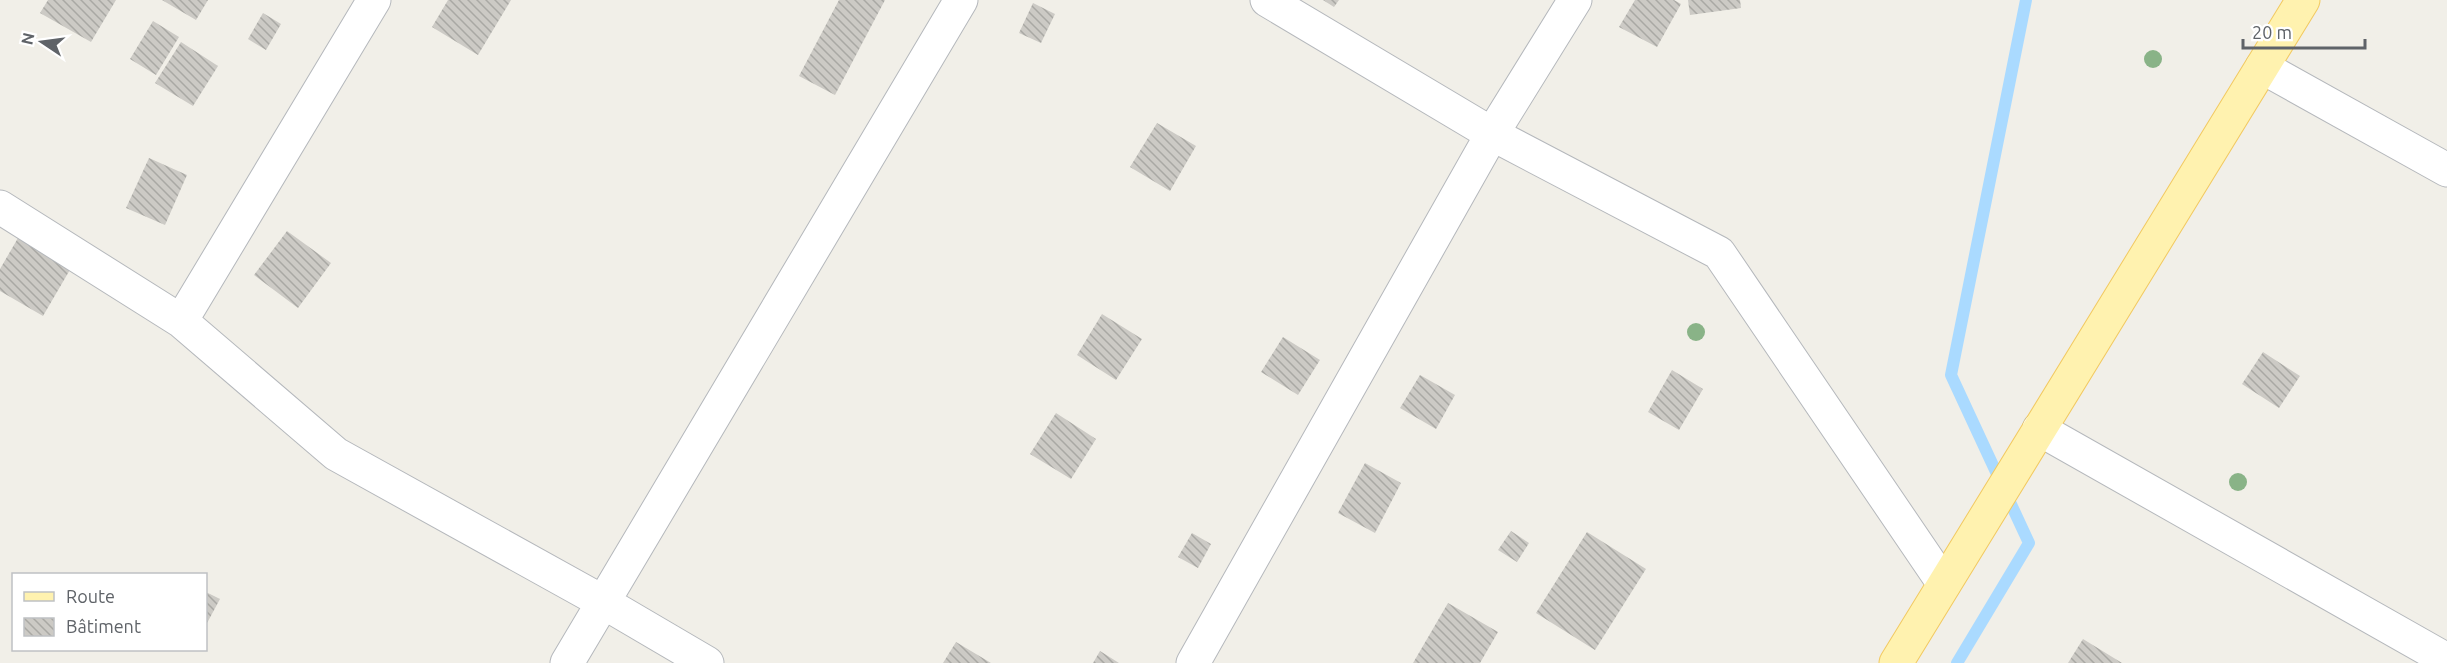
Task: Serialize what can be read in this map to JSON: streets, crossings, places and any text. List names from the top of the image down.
{
  "legend": ["Route", "Bâtiment"],
  "scale_bar": "20 m",
  "north": "left"
}
